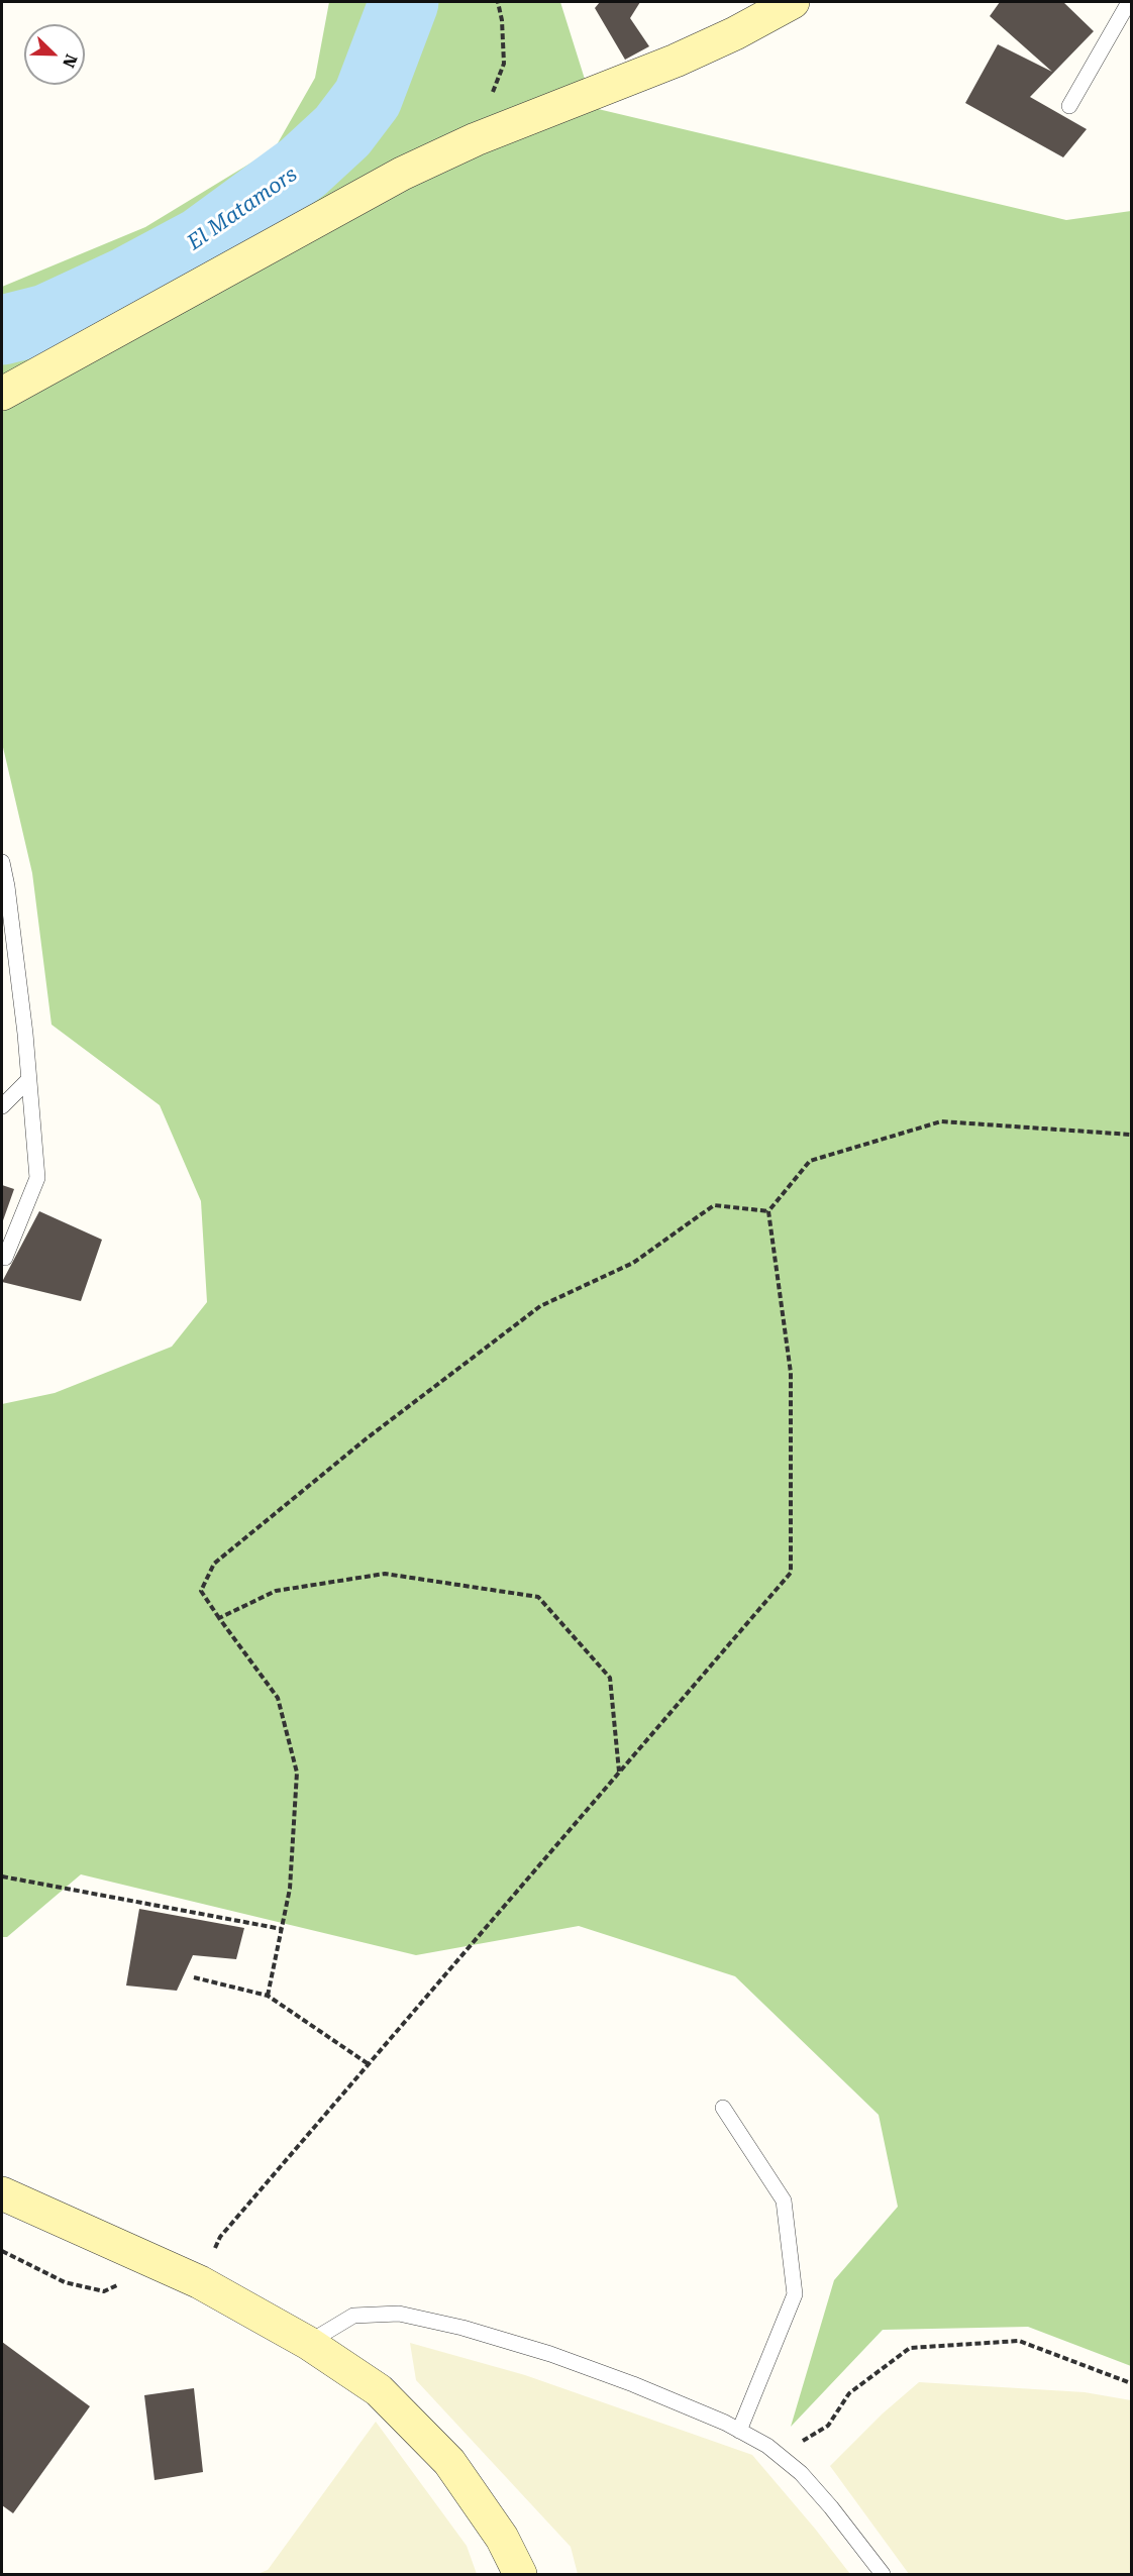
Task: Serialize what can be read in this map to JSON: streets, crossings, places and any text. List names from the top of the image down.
{
  "water": ["El Matamors"],
  "north": "bottom right"
}
